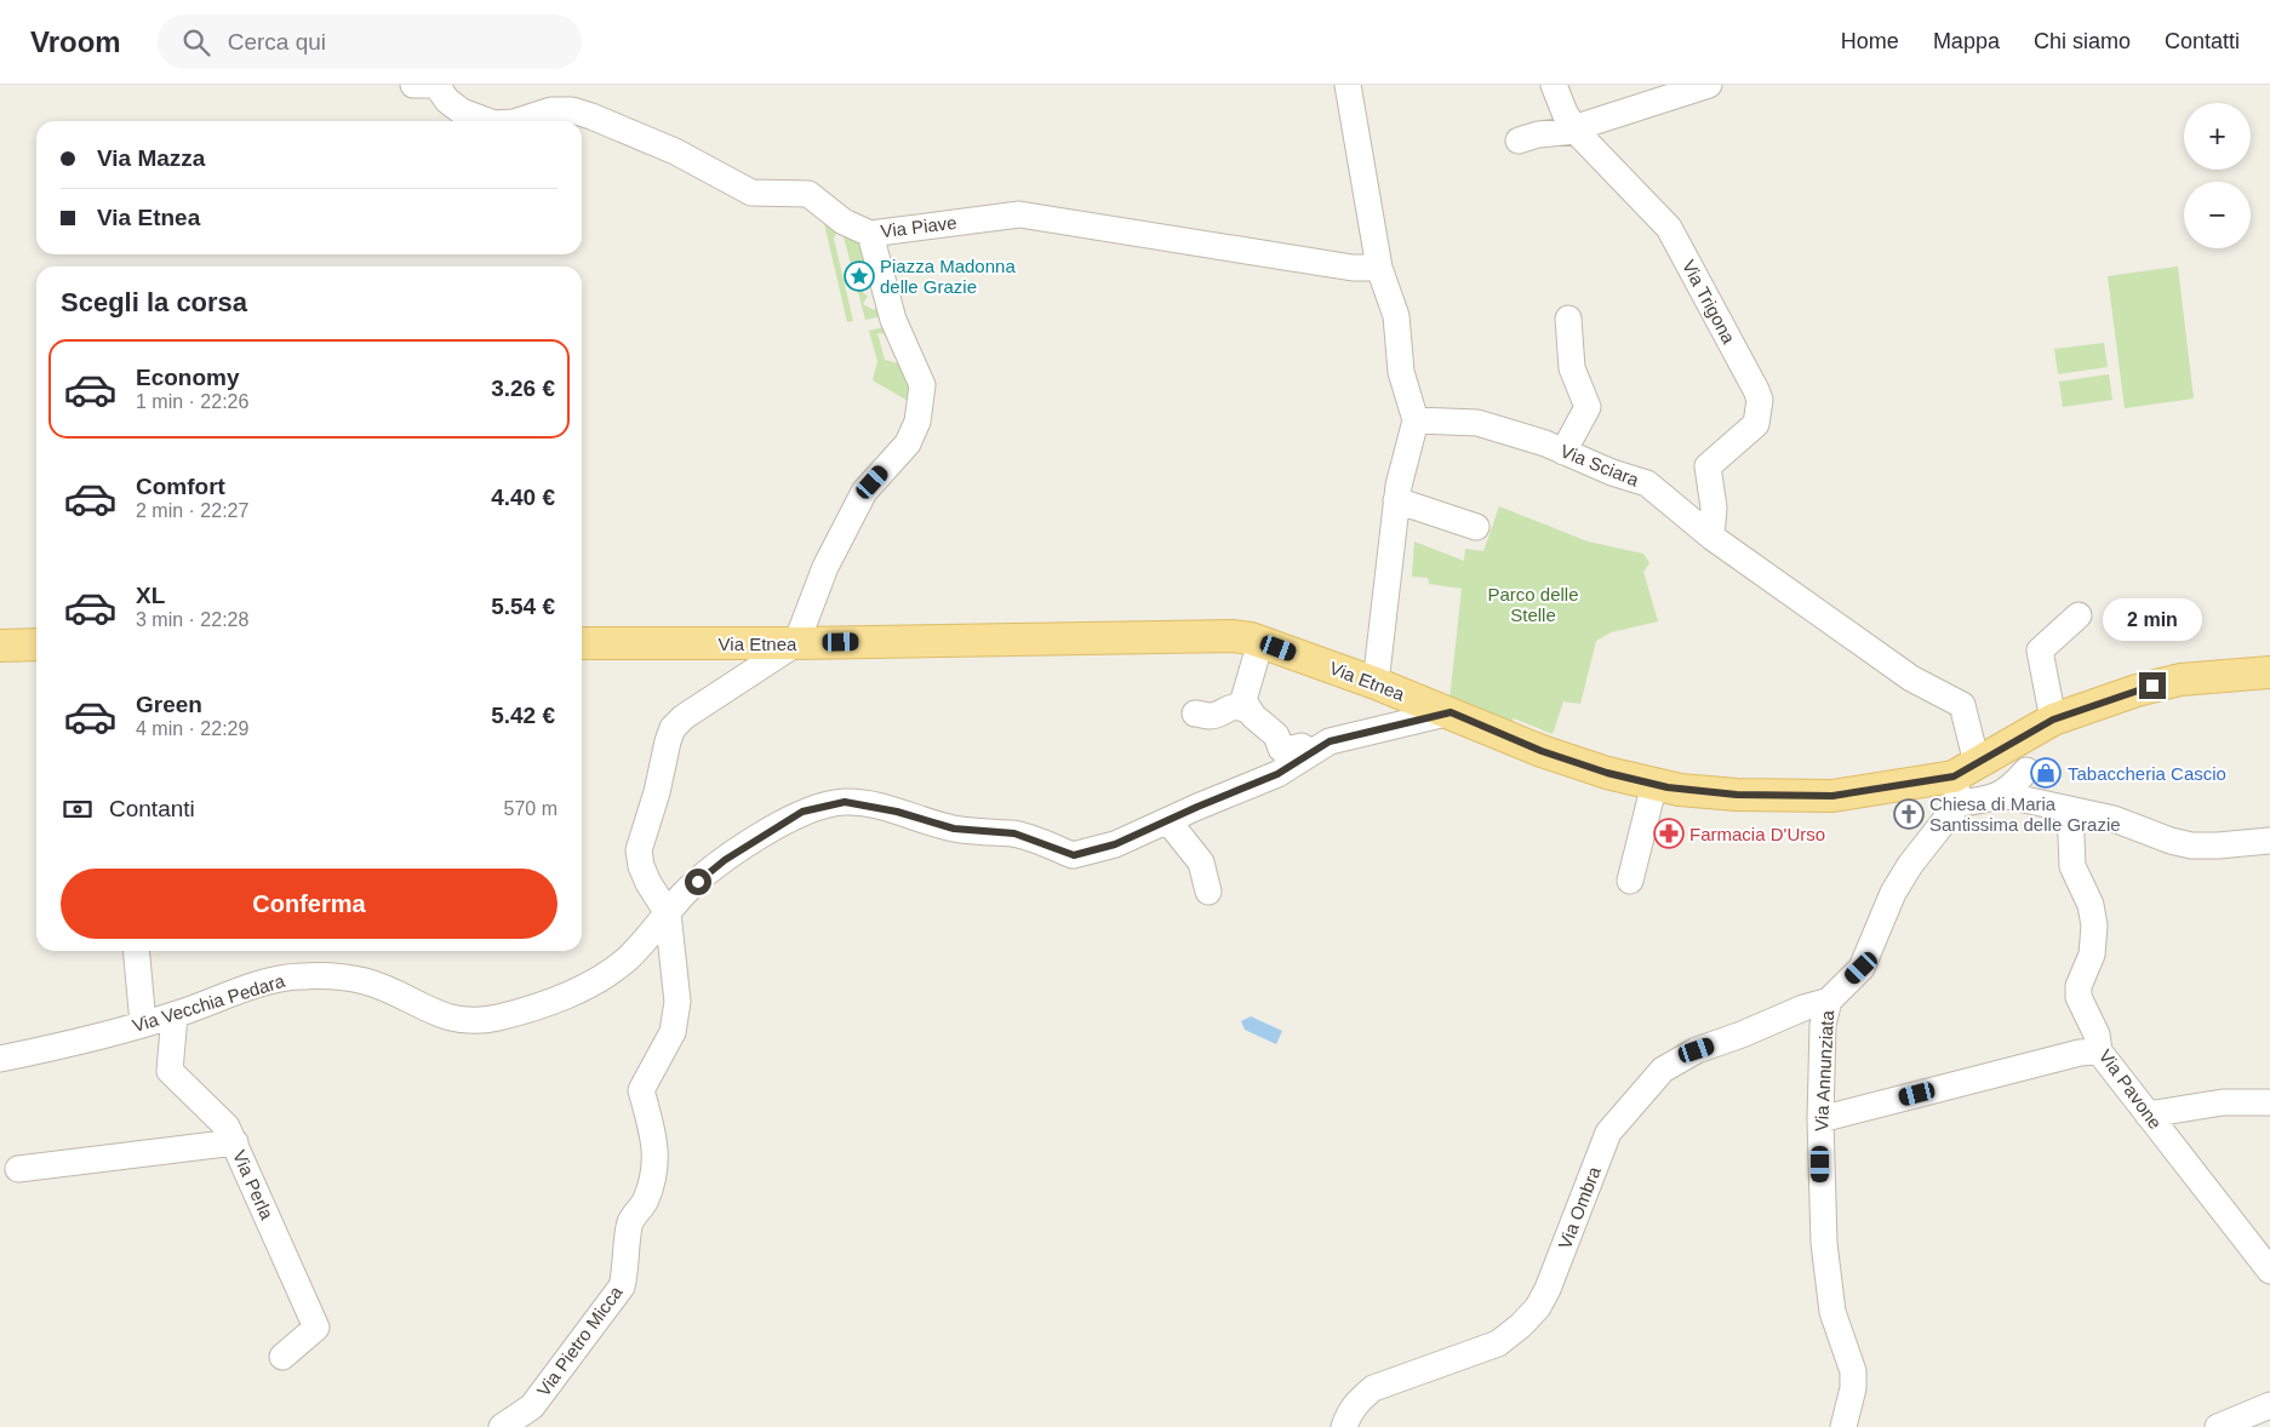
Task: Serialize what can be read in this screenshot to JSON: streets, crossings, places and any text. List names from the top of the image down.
{
  "streets": {
    "main road": ["Via Etnea"],
    "street": [
      "Via Piave",
      "Via Trigona",
      "Via Sciara",
      "Via Vecchia Pedara",
      "Via Annunziata",
      "Via Pavone",
      "Via Perla",
      "Via Ombra",
      "Via Pietro Micca"
    ]
  },
  "crossings": [
    ["Via Piave", "Via Etnea"],
    ["Via Piave", "Via Pietro Micca"],
    ["Via Trigona", "Via Sciara"],
    ["Via Sciara", "Via Etnea"],
    ["Via Sciara", "Via Annunziata"],
    ["Via Etnea", "Via Vecchia Pedara"],
    ["Via Etnea", "Via Annunziata"],
    ["Via Etnea", "Via Pietro Micca"],
    ["Via Vecchia Pedara", "Via Perla"],
    ["Via Vecchia Pedara", "Via Pietro Micca"],
    ["Via Annunziata", "Via Ombra"]
  ],
  "parks": ["Parco delle Stelle"],
  "places": {
    "place": ["Piazza Madonna delle Grazie"],
    "shop": ["Tabaccheria Cascio"],
    "church": ["Chiesa di Maria Santissima delle Grazie"],
    "pharmacy": ["Farmacia D'Urso"]
  },
  "page": {
    "header": "Vroom",
    "search": "Cerca qui",
    "nav": [
      "Home",
      "Mappa",
      "Chi siamo",
      "Contatti"
    ],
    "map_buttons": ["+", "−"],
    "banner": ["Via Mazza", "Via Etnea"],
    "heading": "Scegli la corsa",
    "list": [
      {
        "name": "Economy",
        "note": "1 min · 22:26",
        "value": "3.26 €"
      },
      {
        "name": "Comfort",
        "note": "2 min · 22:27",
        "value": "4.40 €"
      },
      {
        "name": "XL",
        "note": "3 min · 22:28",
        "value": "5.54 €"
      },
      {
        "name": "Green",
        "note": "4 min · 22:29",
        "value": "5.42 €"
      }
    ],
    "bubble": "2 min",
    "pay": ["Contanti", "570 m"],
    "buttons": "Conferma"
  }
}
